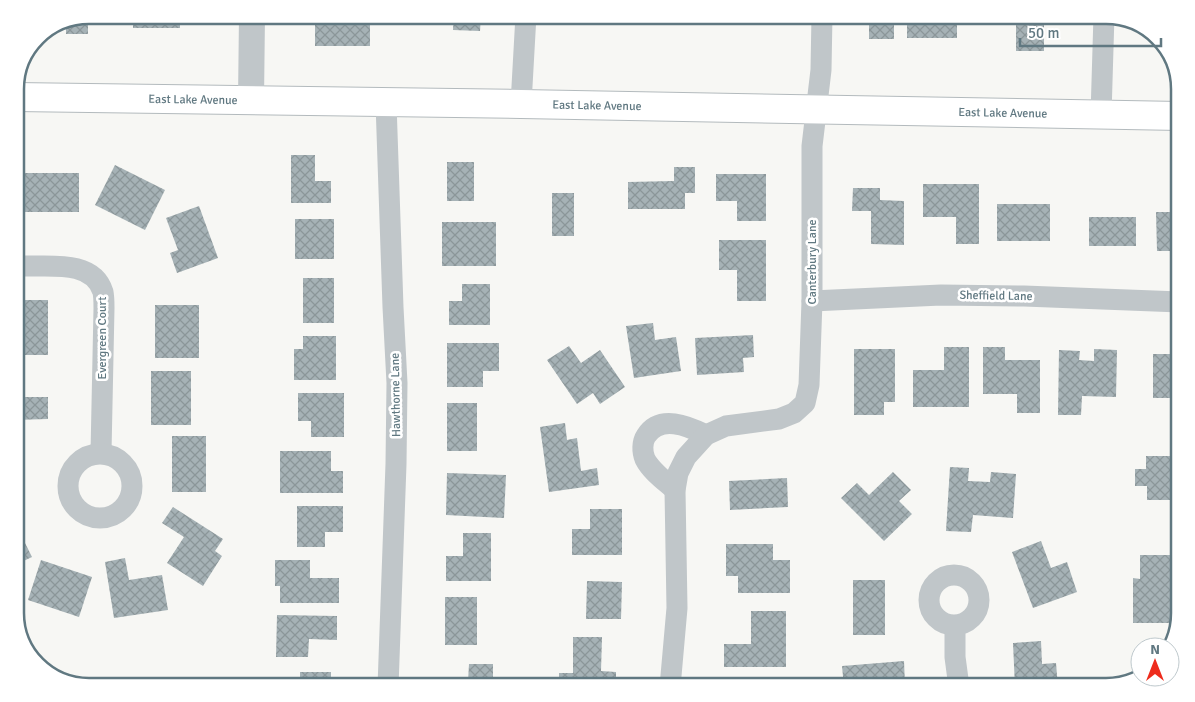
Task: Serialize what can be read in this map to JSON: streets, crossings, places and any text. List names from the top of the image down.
{
  "streets": {
    "main road": ["East Lake Avenue"],
    "street": [
      "Canterbury Lane",
      "Sheffield Lane",
      "Evergreen Court",
      "Hawthorne Lane"
    ]
  },
  "crossings": [
    ["East Lake Avenue", "Canterbury Lane"],
    ["East Lake Avenue", "Hawthorne Lane"],
    ["Canterbury Lane", "Sheffield Lane"]
  ],
  "scale_bar": "50 m",
  "north": "top"
}
